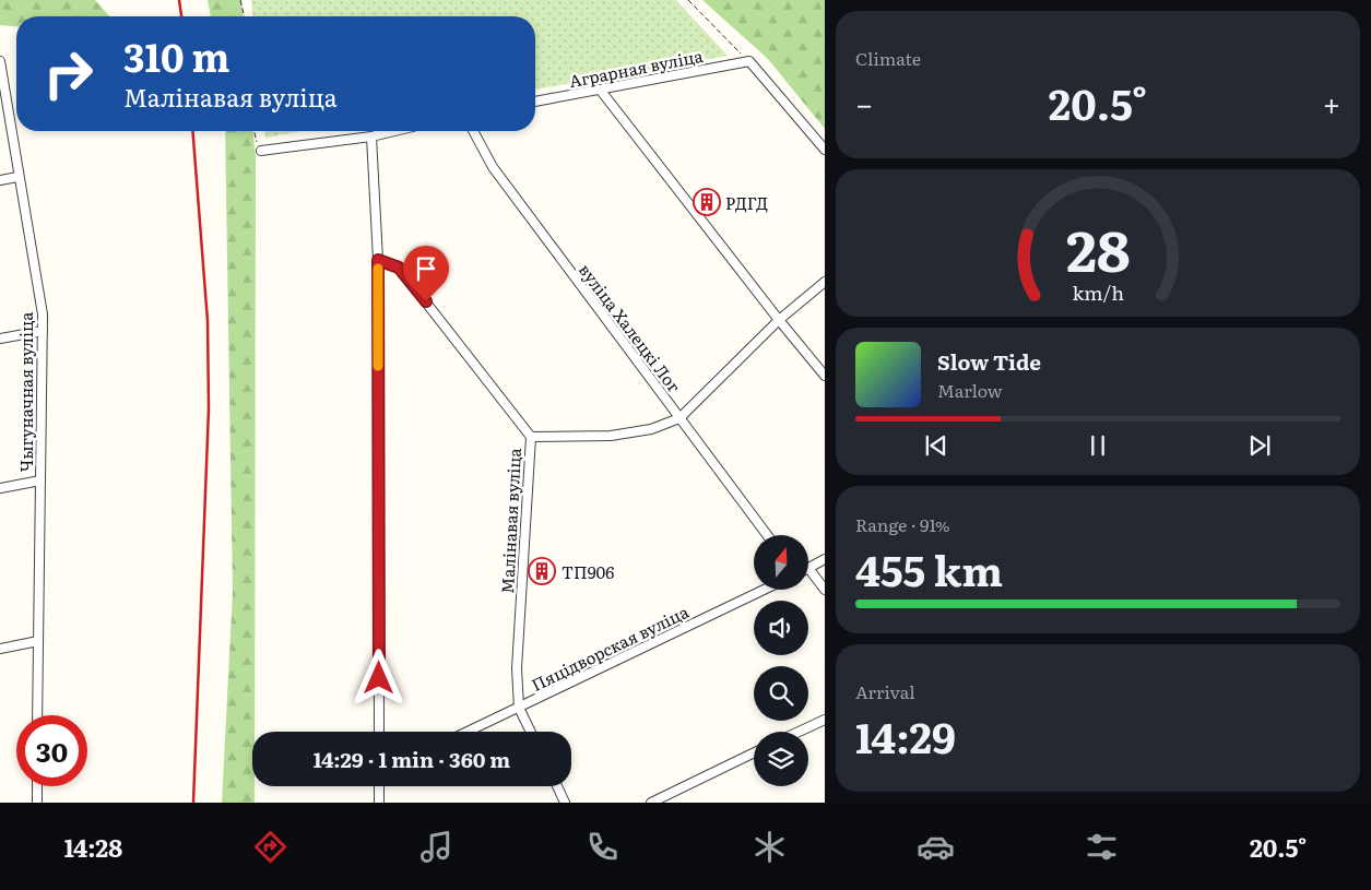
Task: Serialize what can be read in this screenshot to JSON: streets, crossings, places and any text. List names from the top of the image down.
{
  "streets": {
    "street": [
      "Аграрная вуліца",
      "вуліца Халецкі Лог",
      "Чыгуначная вуліца",
      "Малінавая вуліца",
      "Пяцідворская вуліца"
    ]
  },
  "crossings": [
    ["Малінавая вуліца", "Пяцідворская вуліца"]
  ],
  "places": {
    "building": ["РДГД", "ТП906"]
  },
  "north": "top",
  "page": {
    "tile": [
      "Climate",
      ["Range · 91%", "455 km"],
      ["Arrival", "14:29"]
    ],
    "turn": ["310 m", "Малінавая вуліца"],
    "heat": ["−", "20.5°", "+"],
    "song": ["Slow Tide", "Marlow"],
    "limit": "30",
    "trip": "14:29 · 1 min · 360 m",
    "tabs": ["14:28", "20.5°"],
    "gauge": ["28", "km/h"]
  }
}
